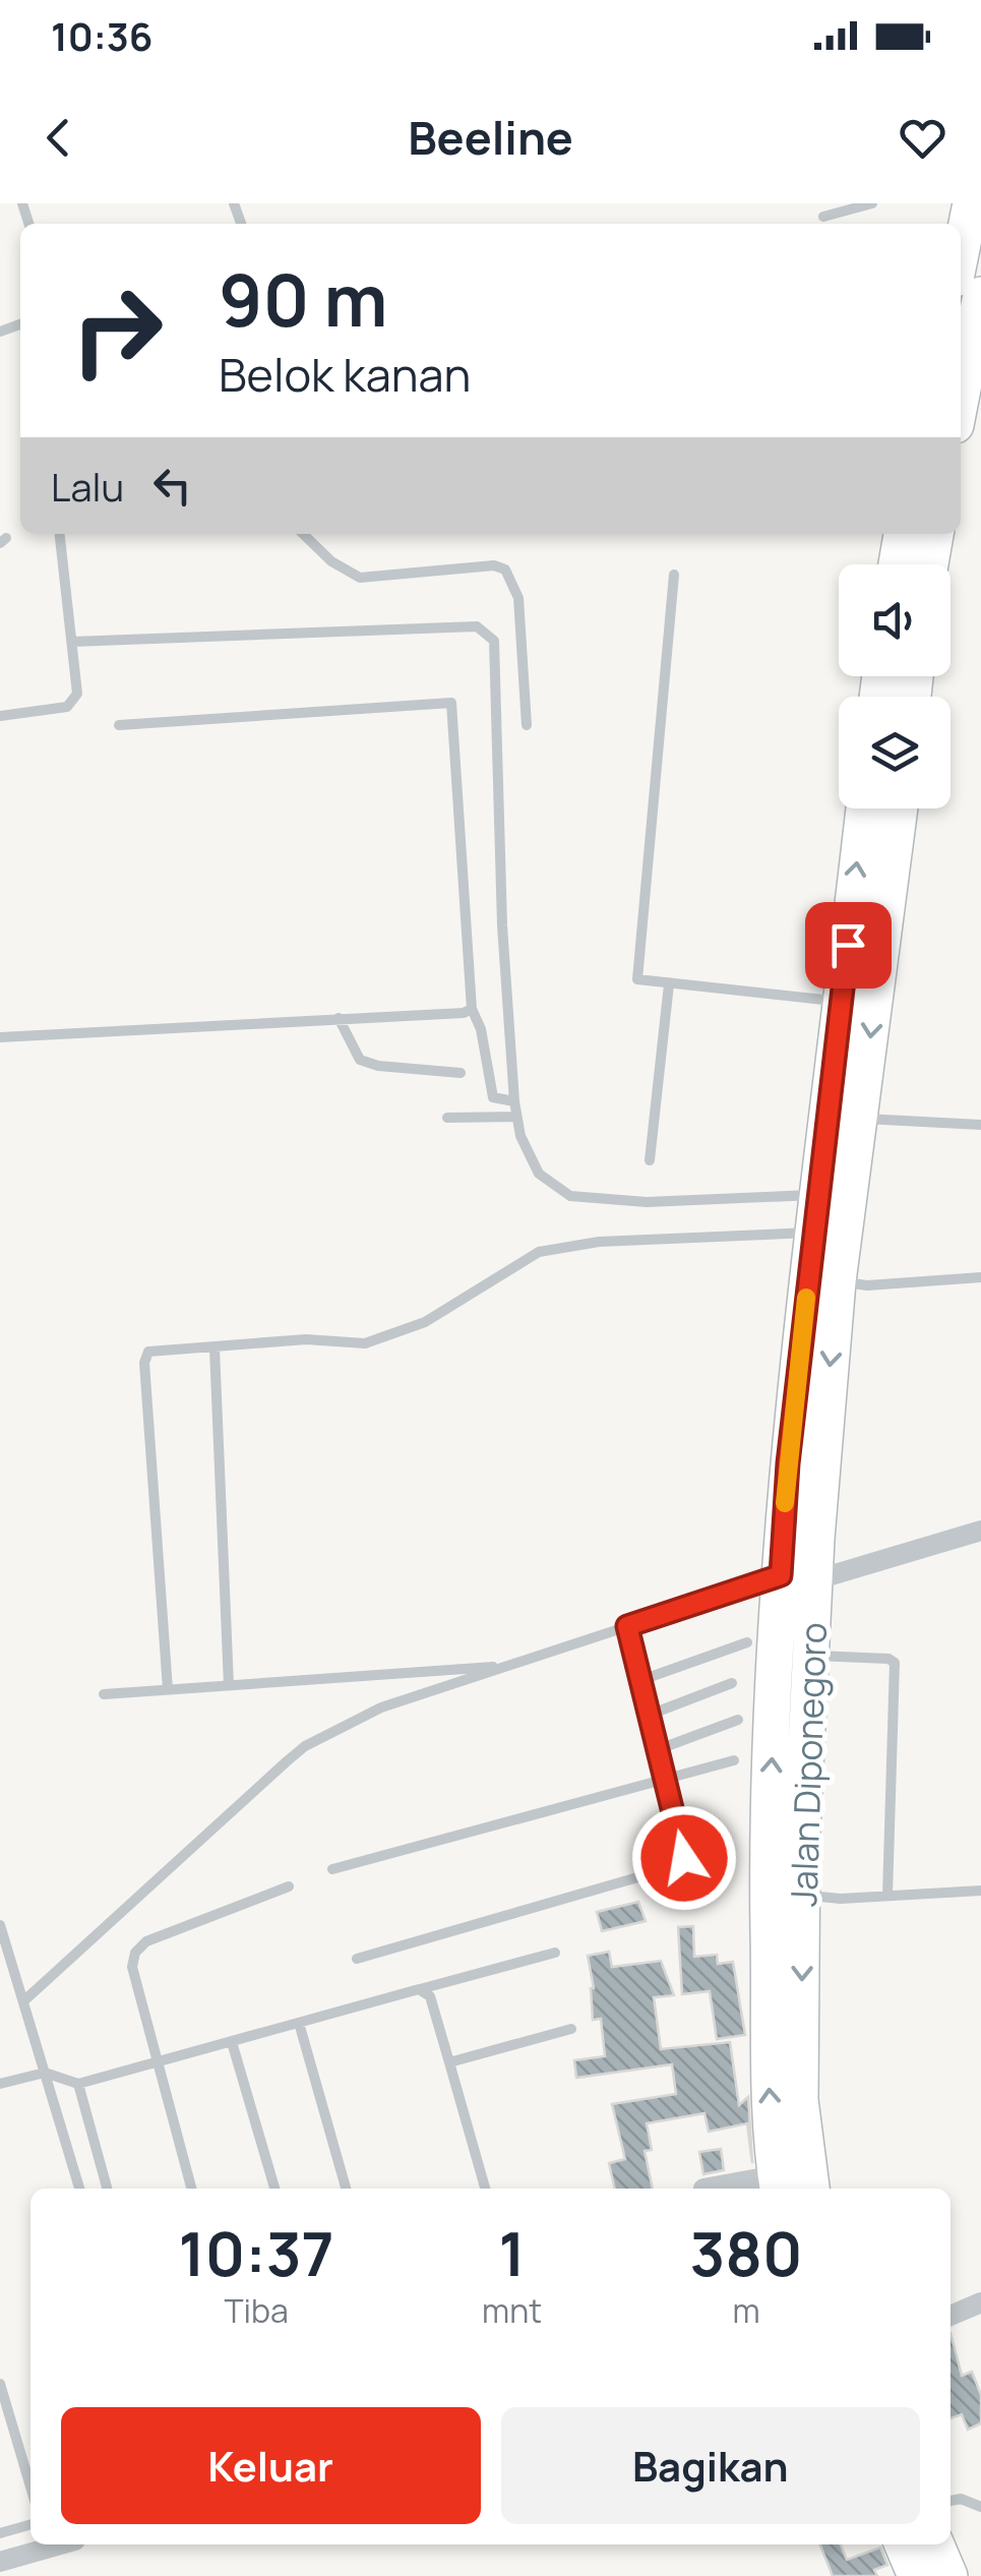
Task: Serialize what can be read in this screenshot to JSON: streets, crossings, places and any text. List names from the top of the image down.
{
  "streets": {
    "highway": ["Jalan Diponegoro"]
  },
  "page": {
    "status": "10:36",
    "header": "Beeline",
    "turn": ["90 m", "Belok kanan"],
    "then": "Lalu",
    "eta": [
      "10:37",
      "Tiba",
      "1",
      "mnt",
      "380",
      "m"
    ],
    "buttons": ["Keluar", "Bagikan"]
  }
}
